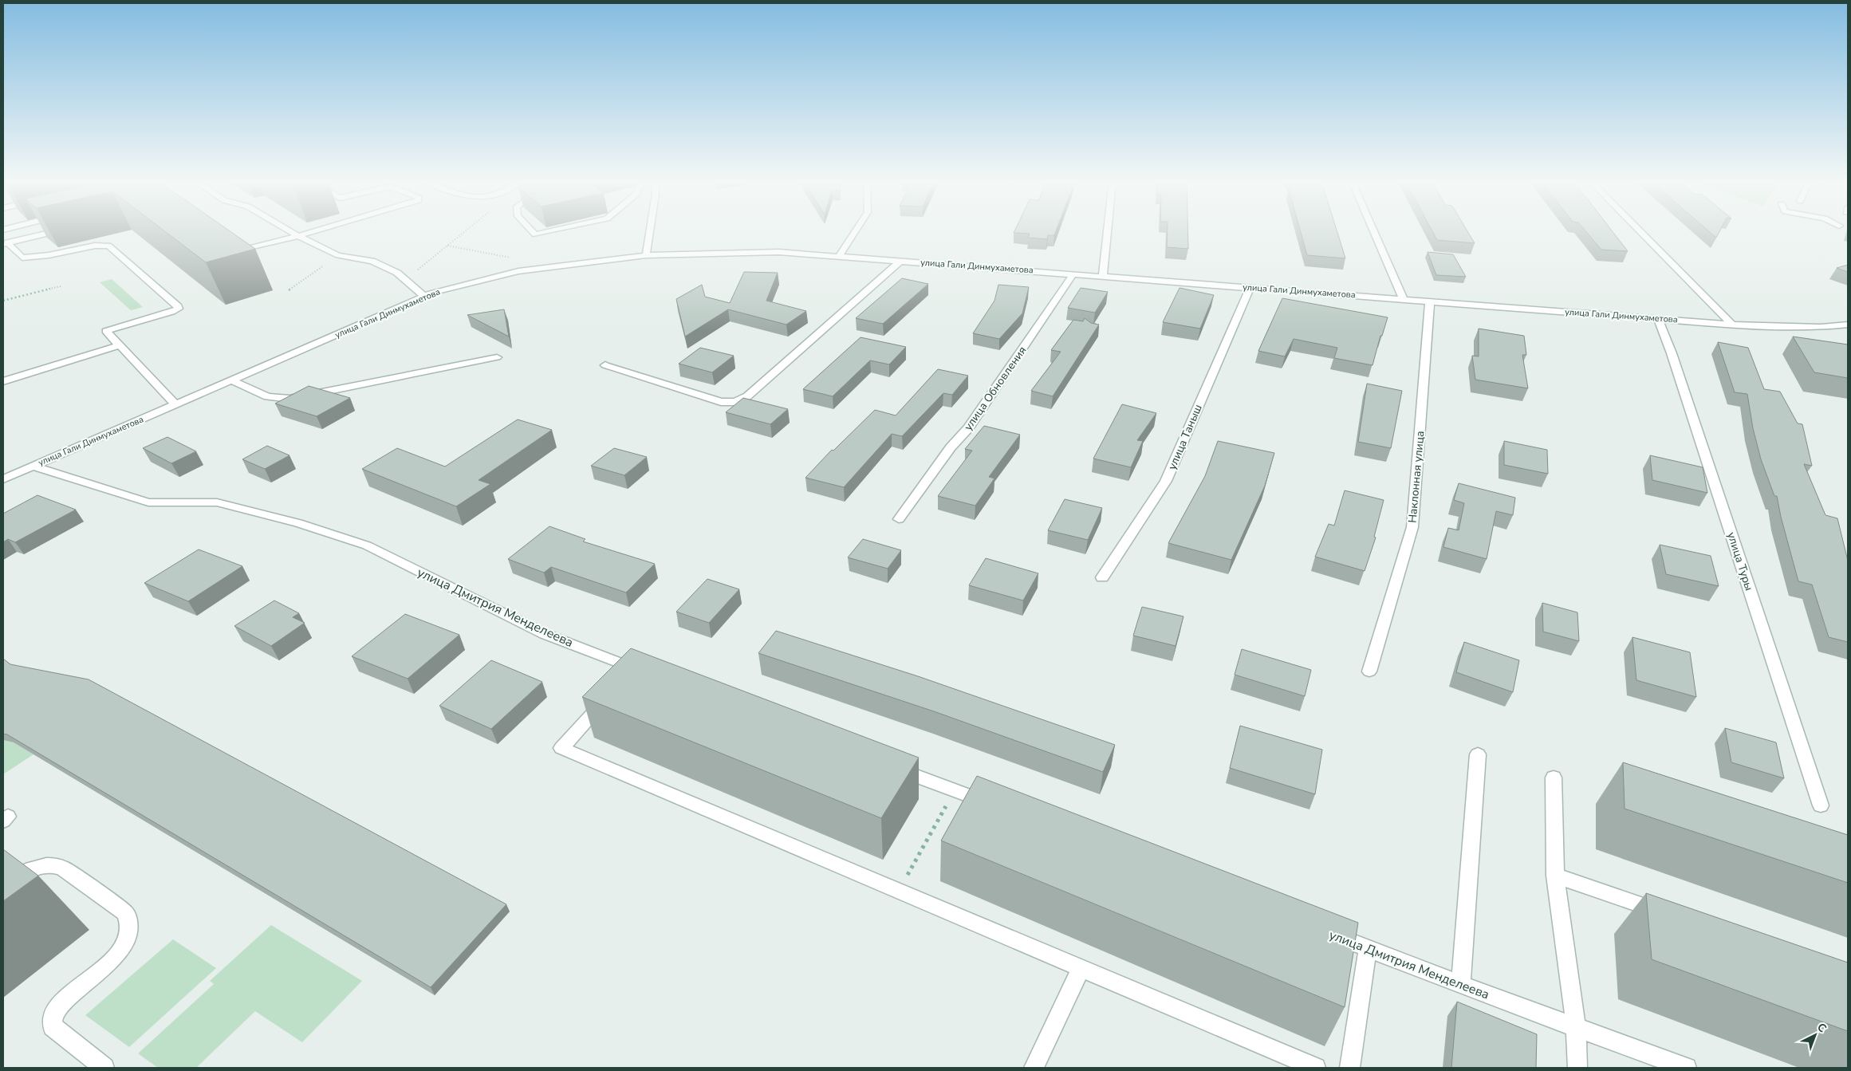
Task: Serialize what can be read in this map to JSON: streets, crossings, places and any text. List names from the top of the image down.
{
  "streets": {
    "street": [
      "улица Гали Динмухаметова",
      "улица Обновления",
      "улица Таныш",
      "Наклонная улица",
      "улица Туры",
      "улица Дмитрия Менделеева"
    ]
  },
  "crossings": [
    ["улица Гали Динмухаметова", "улица Обновления"],
    ["улица Гали Динмухаметова", "улица Таныш"],
    ["улица Гали Динмухаметова", "Наклонная улица"],
    ["улица Гали Динмухаметова", "улица Туры"],
    ["улица Гали Динмухаметова", "улица Дмитрия Менделеева"]
  ],
  "north": "top right"
}
